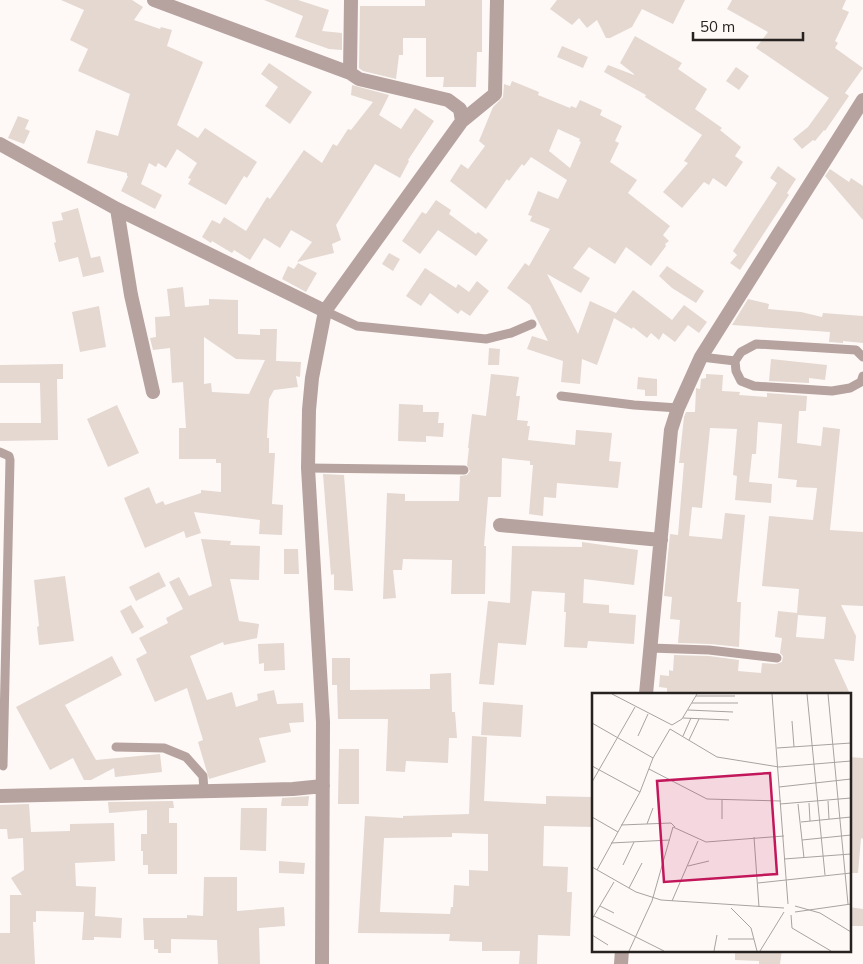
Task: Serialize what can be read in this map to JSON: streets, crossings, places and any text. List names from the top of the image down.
{
  "scale_bar": "50 m"
}
